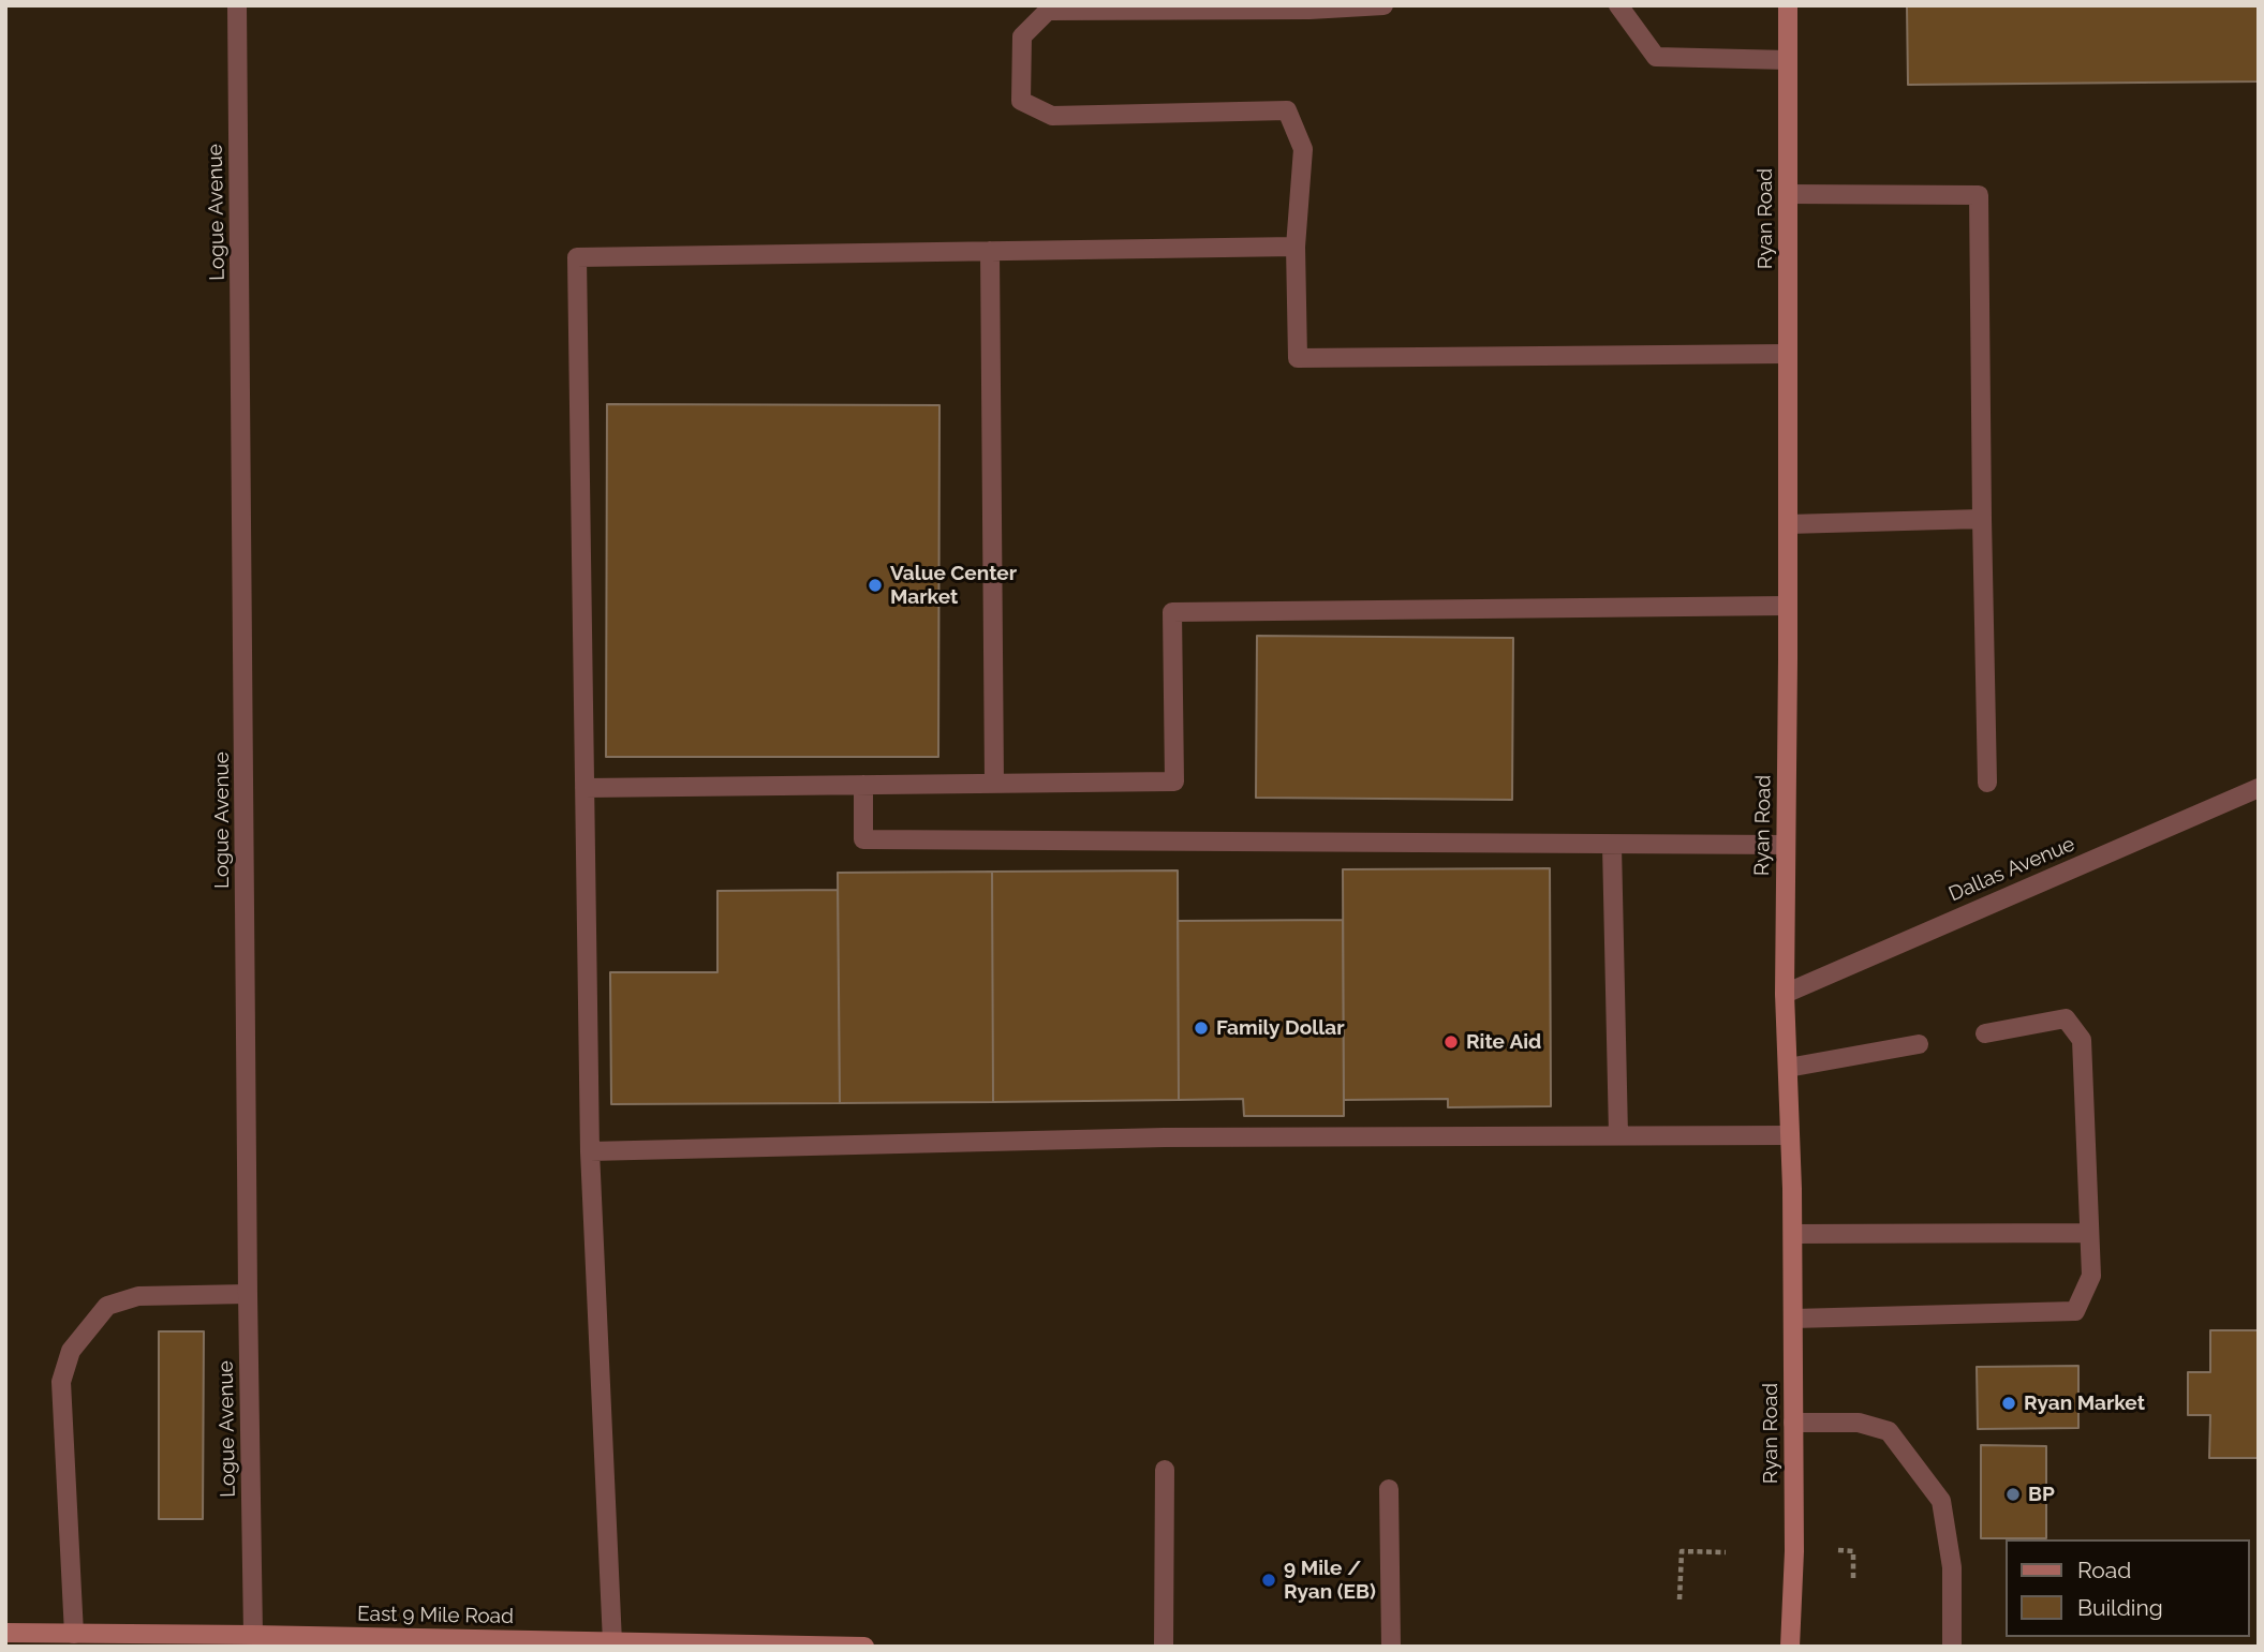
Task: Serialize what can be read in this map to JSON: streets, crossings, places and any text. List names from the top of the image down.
{
  "streets": {
    "main road": ["Ryan Road", "East 9 Mile Road"],
    "street": ["Logue Avenue", "Dallas Avenue"]
  },
  "crossings": [
    ["Logue Avenue", "East 9 Mile Road"],
    ["Ryan Road", "Dallas Avenue"]
  ],
  "places": [
    "Value Center Market",
    "Family Dollar",
    "Rite Aid",
    "Ryan Market",
    "BP",
    "9 Mile / Ryan (EB)"
  ],
  "legend": ["Road", "Building"]
}
